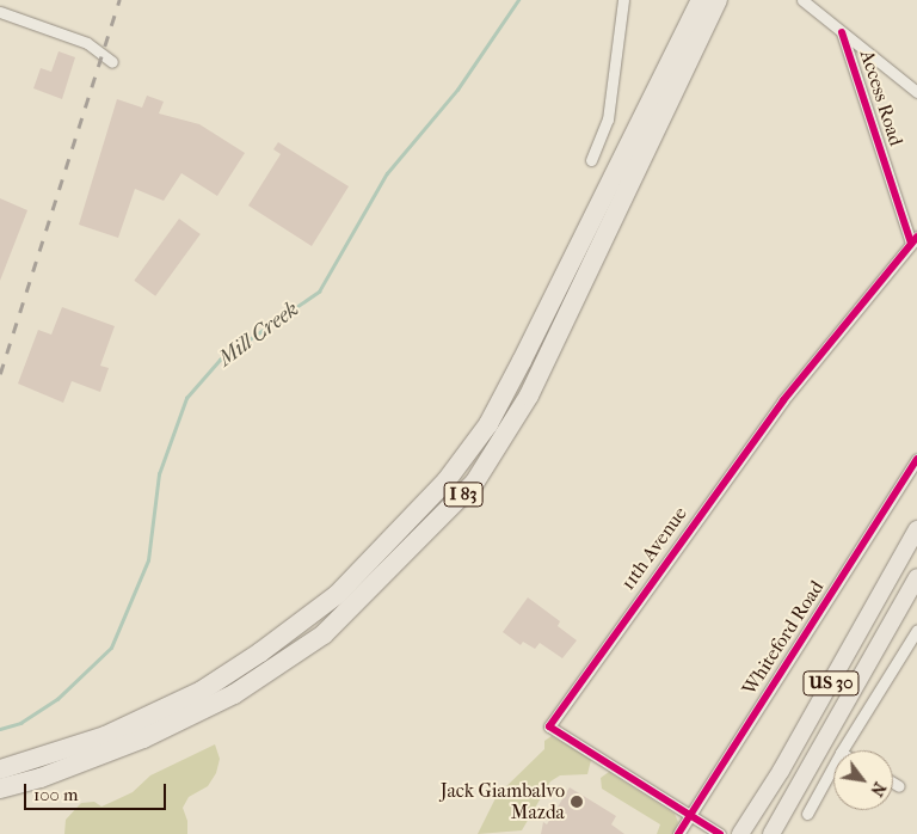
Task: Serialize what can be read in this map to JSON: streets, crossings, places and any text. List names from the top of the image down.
{
  "streets": {
    "highway": ["I 83", "US 30"],
    "street": ["Access Road", "11th Avenue", "Whiteford Road"]
  },
  "crossings": [
    ["Access Road", "11th Avenue"],
    ["11th Avenue", "Whiteford Road"]
  ],
  "water": ["Mill Creek"],
  "places": ["Jack Giambalvo Mazda"],
  "scale_bar": "100 m",
  "north": "bottom right"
}
